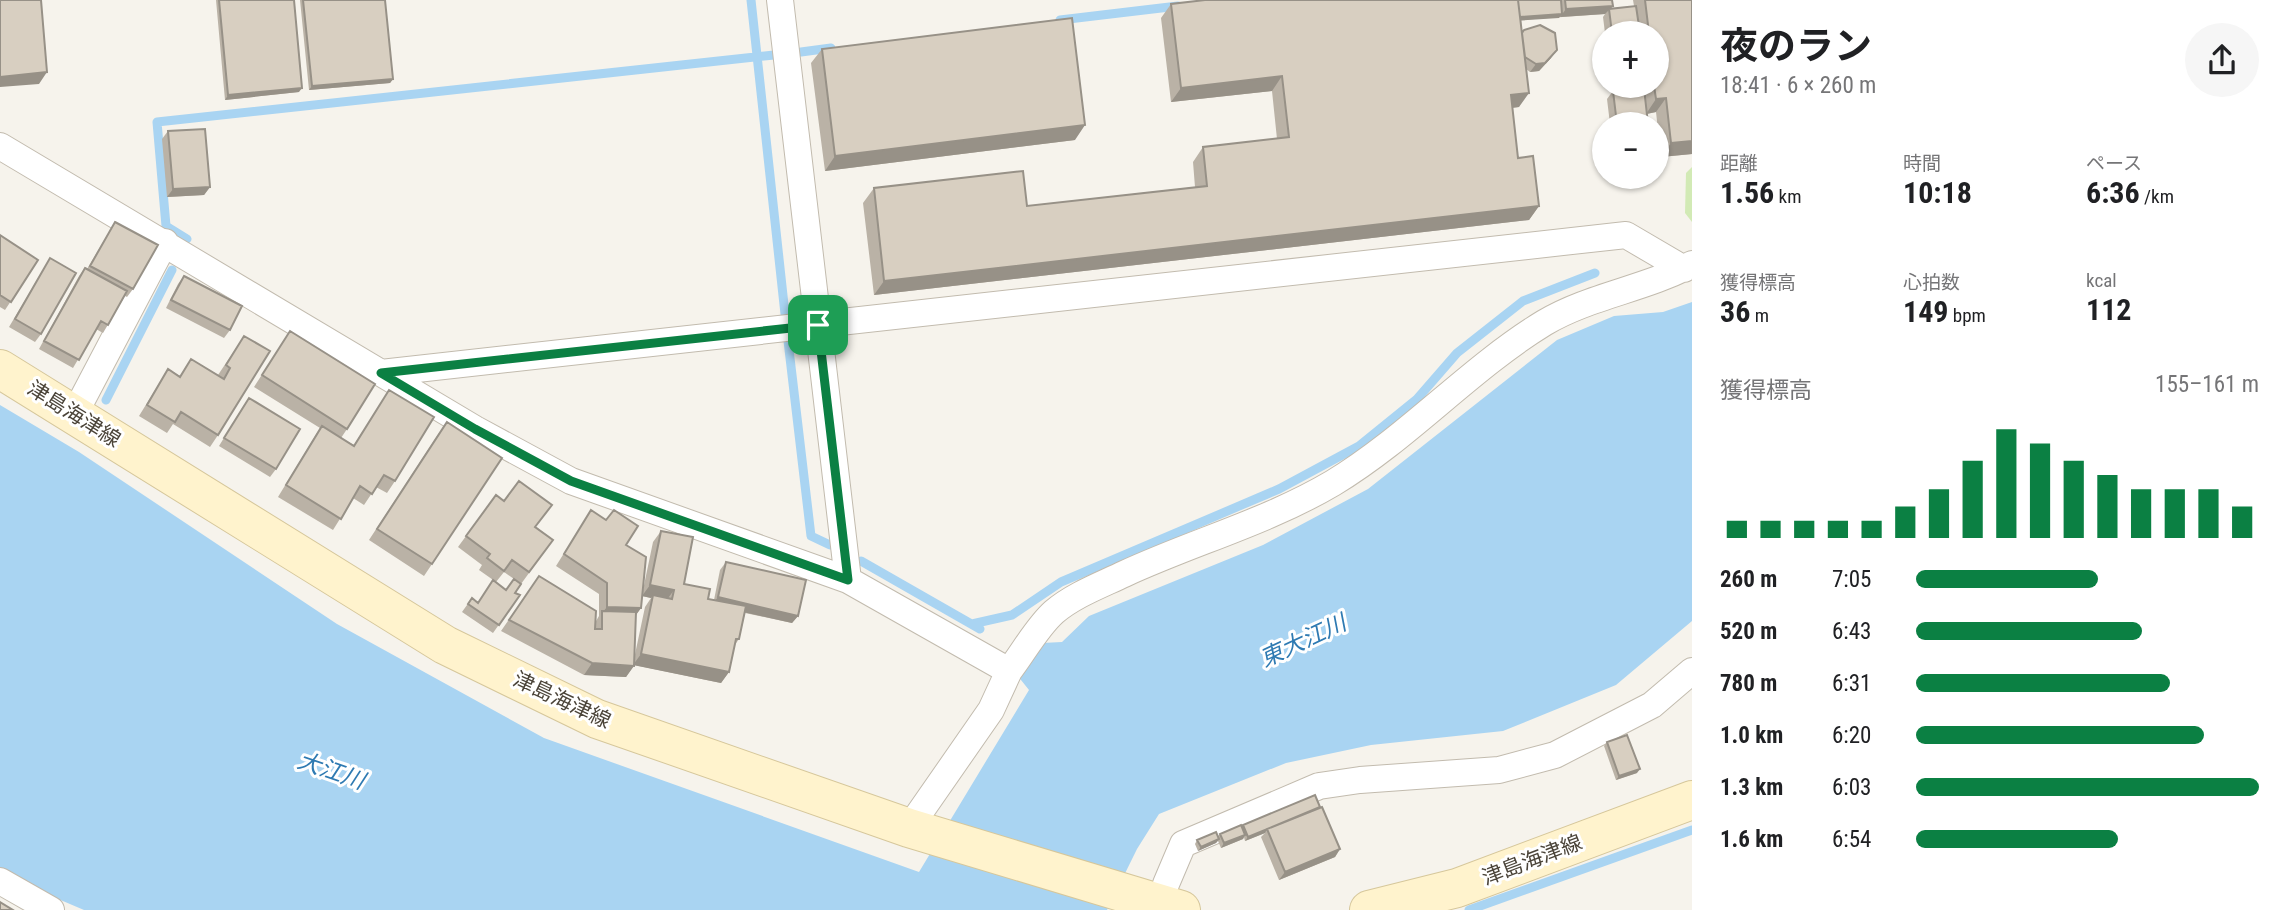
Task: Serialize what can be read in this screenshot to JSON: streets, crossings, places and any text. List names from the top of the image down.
{
  "streets": {
    "main road": ["津島海津線"]
  },
  "water": ["東大江川", "大江川"],
  "page": {
    "heading": ["夜のラン", "18:41 · 6 × 260 m"],
    "map_buttons": ["+", "−"],
    "stats": [
      ["距離", "1.56 km"],
      ["時間", "10:18"],
      ["ペース", "6:36 /km"],
      ["獲得標高", "36 m"],
      ["心拍数", "149 bpm"],
      ["kcal", "112"]
    ],
    "chart": ["獲得標高", "155–161 m"],
    "list": [
      {
        "name": "260 m",
        "note": "7:05"
      },
      {
        "name": "520 m",
        "note": "6:43"
      },
      {
        "name": "780 m",
        "note": "6:31"
      },
      {
        "name": "1.0 km",
        "note": "6:20"
      },
      {
        "name": "1.3 km",
        "note": "6:03"
      },
      {
        "name": "1.6 km",
        "note": "6:54"
      }
    ]
  }
}
